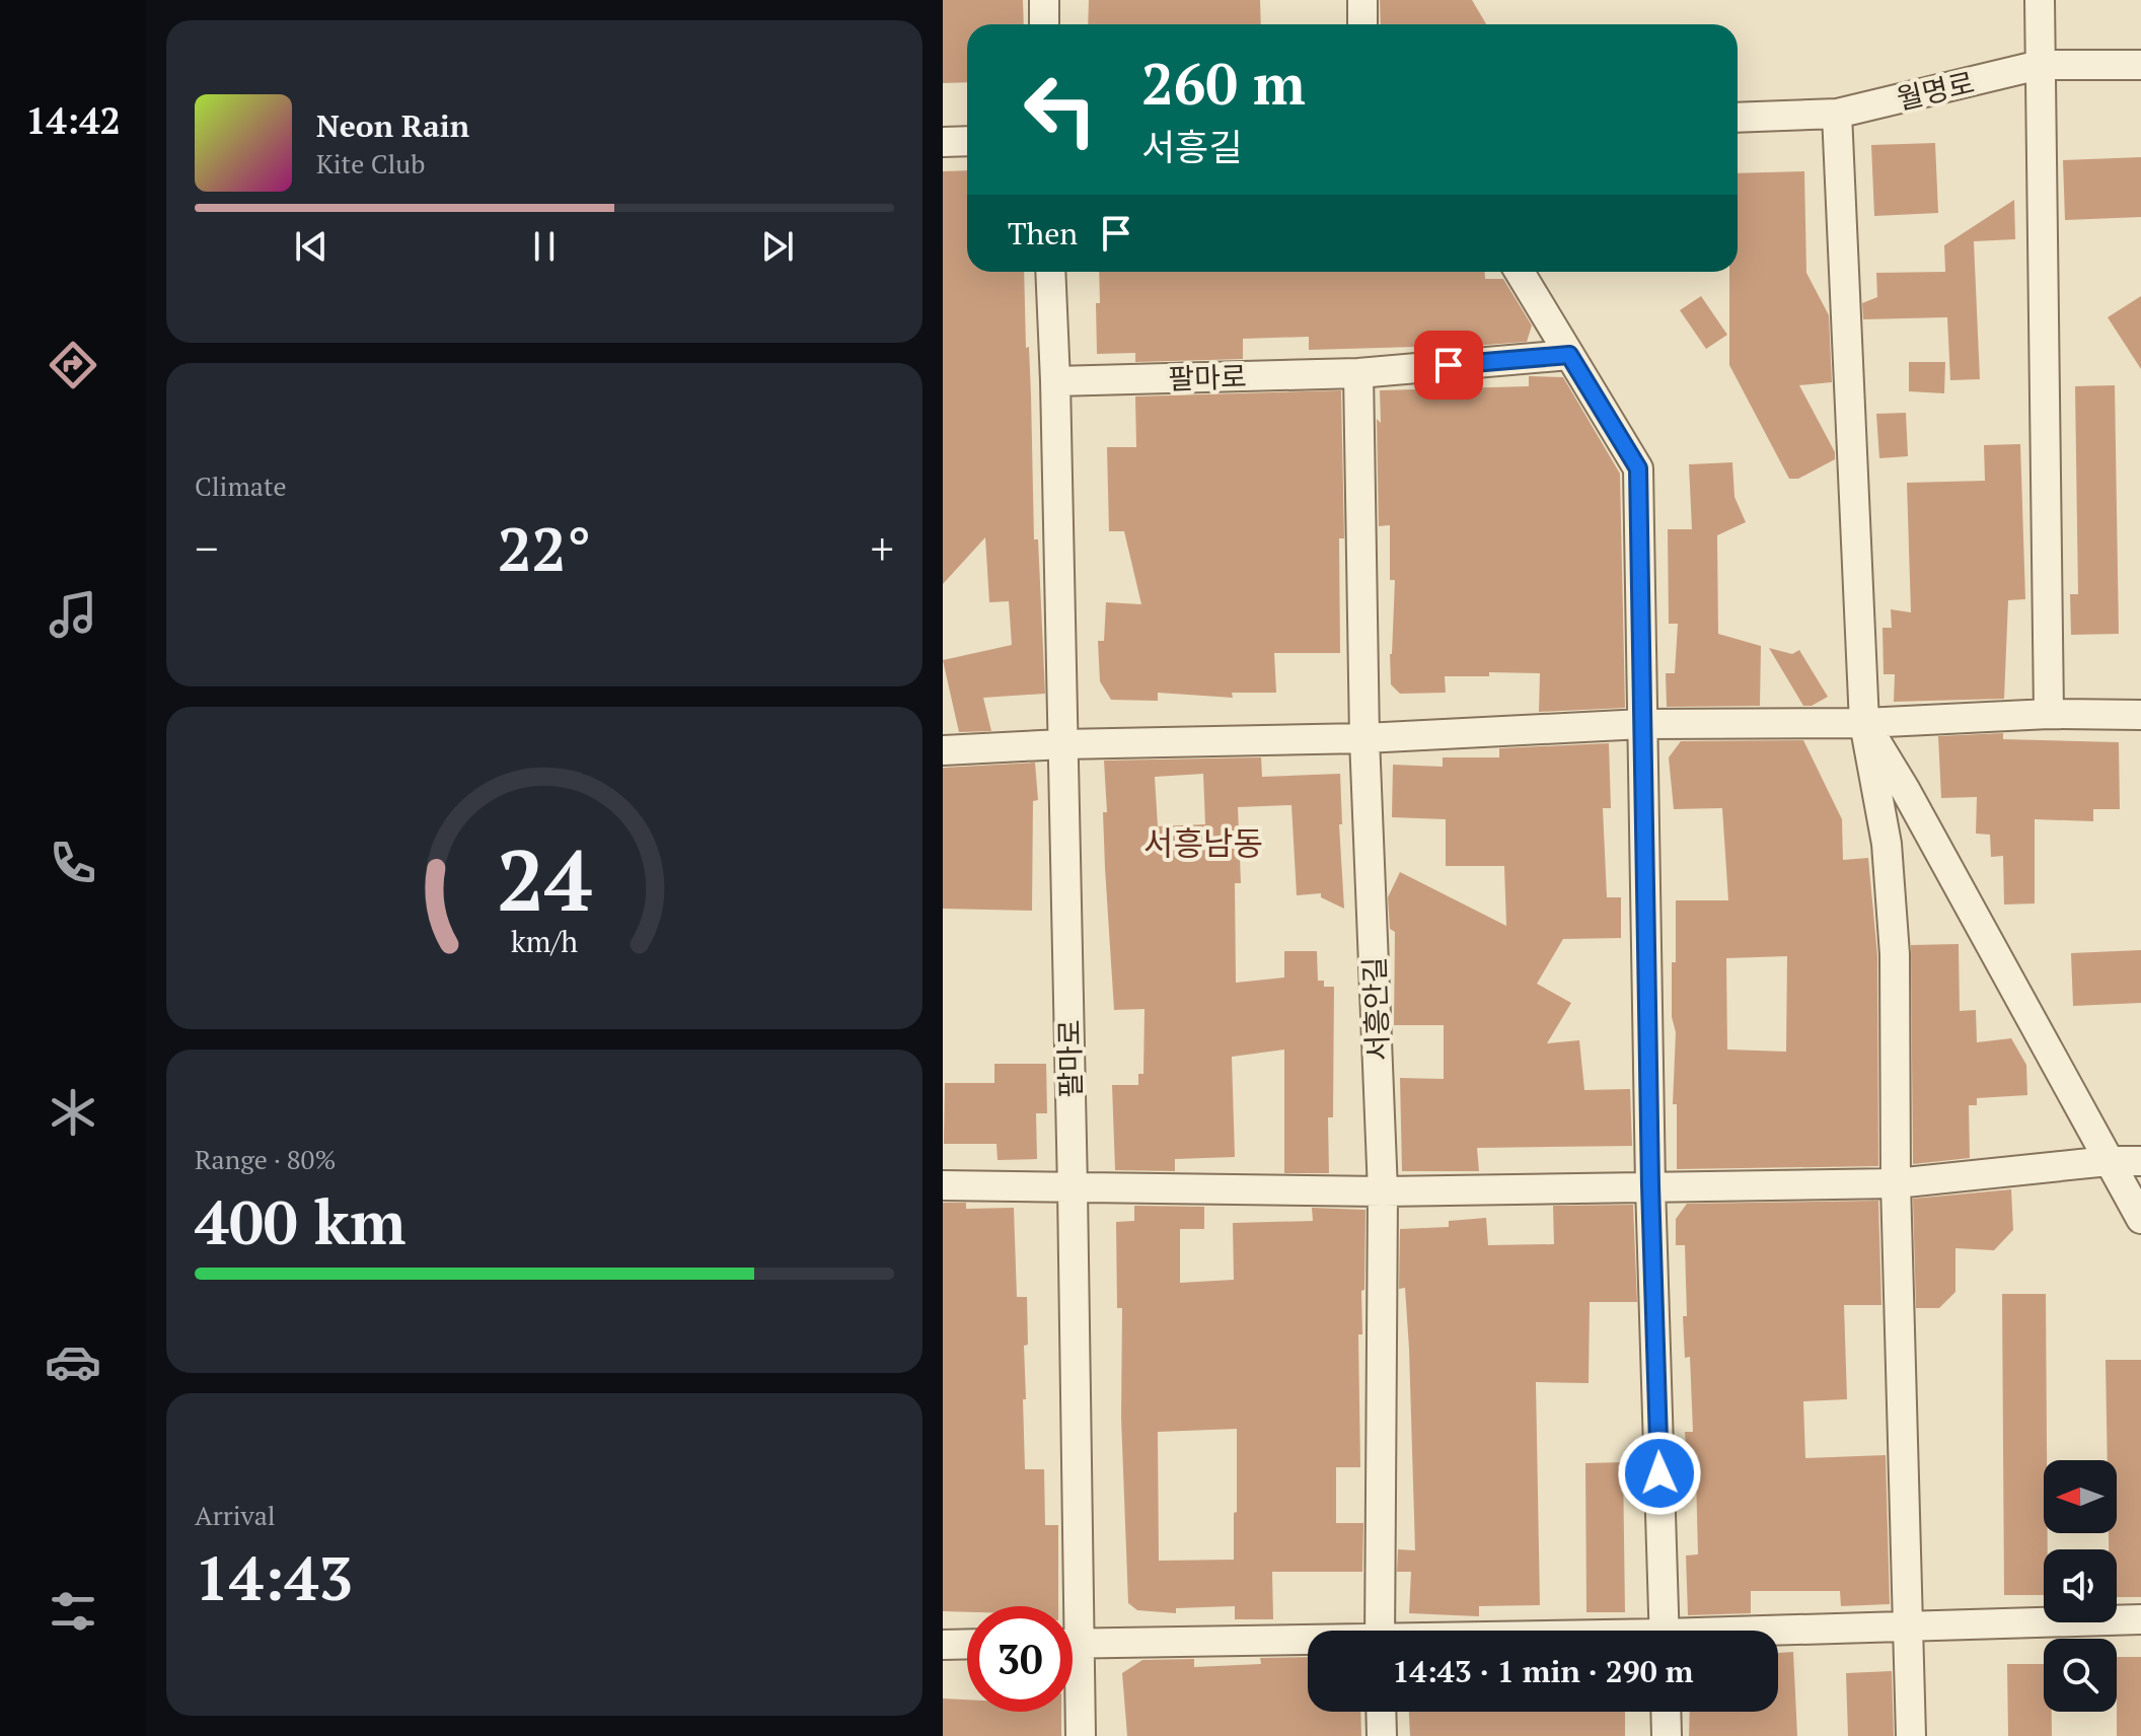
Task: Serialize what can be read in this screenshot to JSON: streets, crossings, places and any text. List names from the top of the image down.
{
  "streets": {
    "street": ["월명로", "팔마로", "서흥안길"]
  },
  "crossings": [
    ["팔마로", "서흥안길"]
  ],
  "districts": ["서흥남동"],
  "north": "left",
  "page": {
    "tabs": "14:42",
    "turn": ["260 m", "서흥길"],
    "song": ["Neon Rain", "Kite Club"],
    "then": "Then",
    "tile": [
      "Climate",
      ["Range · 80%", "400 km"],
      ["Arrival", "14:43"]
    ],
    "heat": ["−", "22°", "+"],
    "limit": "30",
    "trip": "14:43 · 1 min · 290 m",
    "gauge": ["24", "km/h"]
  }
}
